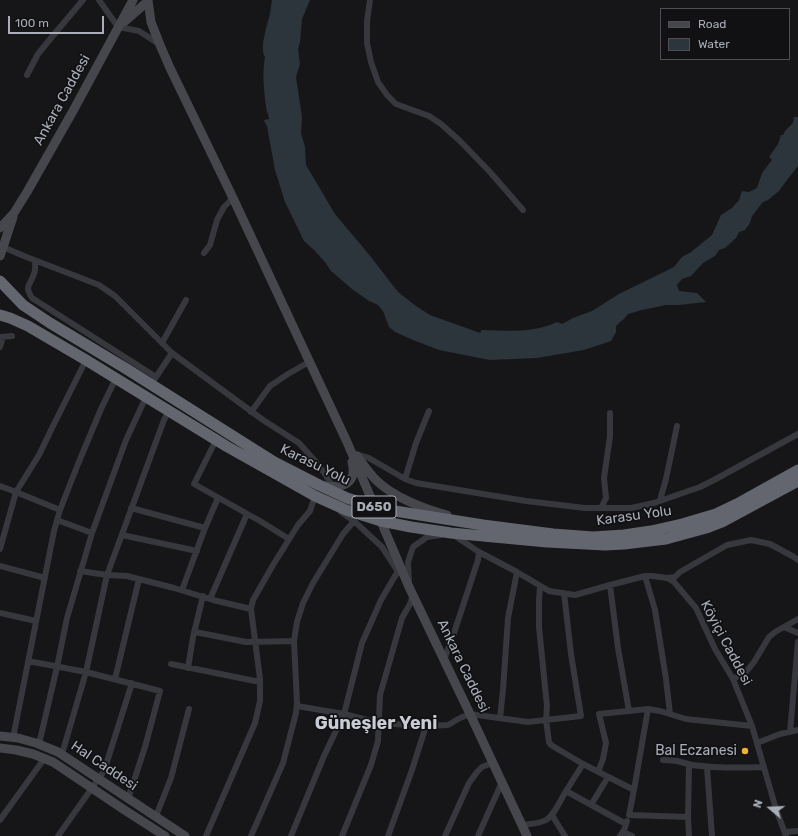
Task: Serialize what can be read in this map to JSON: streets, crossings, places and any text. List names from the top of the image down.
{
  "streets": {
    "highway": ["Karasu Yolu", "D650"],
    "main road": ["Ankara Caddesi", "Hal Caddesi"],
    "street": ["Köyiçi Caddesi"]
  },
  "crossings": [
    ["Ankara Caddesi", "Karasu Yolu"]
  ],
  "districts": ["Güneşler Yeni"],
  "places": ["Bal Eczanesi"],
  "legend": ["Road", "Water"],
  "scale_bar": "100 m",
  "north": "left"
}
